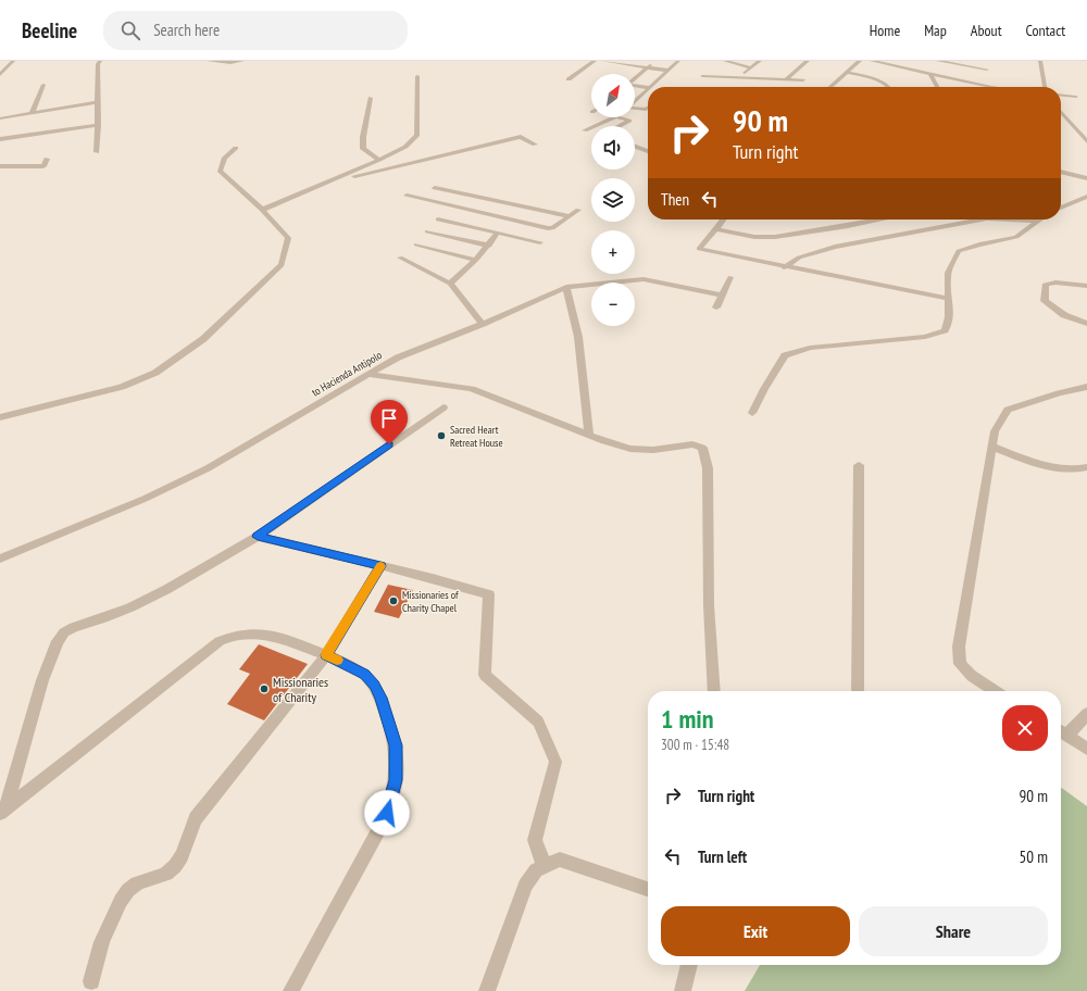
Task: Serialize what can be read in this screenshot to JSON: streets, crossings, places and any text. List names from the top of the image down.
{
  "streets": {
    "street": ["to Hacienda Antipolo"]
  },
  "places": ["Sacred Heart Retreat House", "Missionaries of Charity Chapel", "Missionaries of Charity"],
  "north": "top right",
  "page": {
    "header": "Beeline",
    "search": "Search here",
    "nav": [
      "Home",
      "Map",
      "About",
      "Contact"
    ],
    "map_buttons": ["+", "−"],
    "turn": ["90 m", "Turn right"],
    "then": "Then",
    "heading": ["1 min", "300 m · 15:48"],
    "list": [
      {
        "name": "Turn right",
        "value": "90 m"
      },
      {
        "name": "Turn left",
        "value": "50 m"
      }
    ],
    "buttons": ["Exit", "Share"]
  }
}
